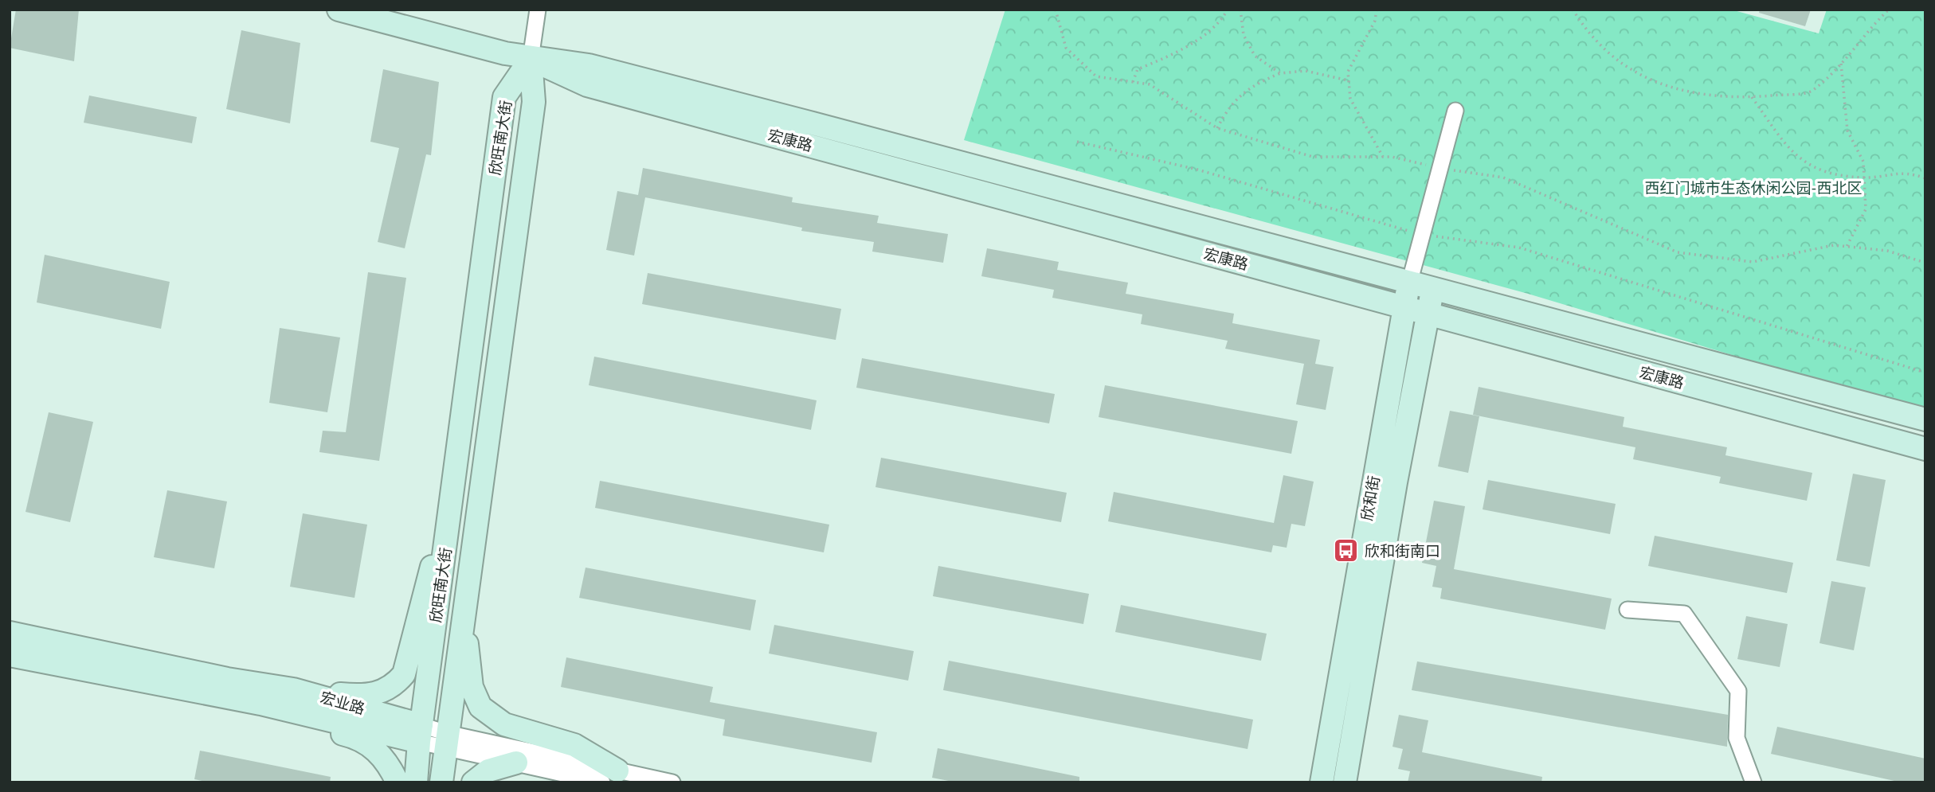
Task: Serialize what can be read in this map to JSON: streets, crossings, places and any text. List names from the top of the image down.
{
  "streets": {
    "main road": [
      "欣旺南大街",
      "宏康路",
      "欣和街",
      "宏业路"
    ]
  },
  "crossings": [
    ["欣旺南大街", "宏康路"],
    ["欣旺南大街", "宏业路"],
    ["宏康路", "欣和街"]
  ],
  "parks": ["西红门城市生态休闲公园-西北区"],
  "places": {
    "bus stop": ["欣和街南口"]
  }
}
